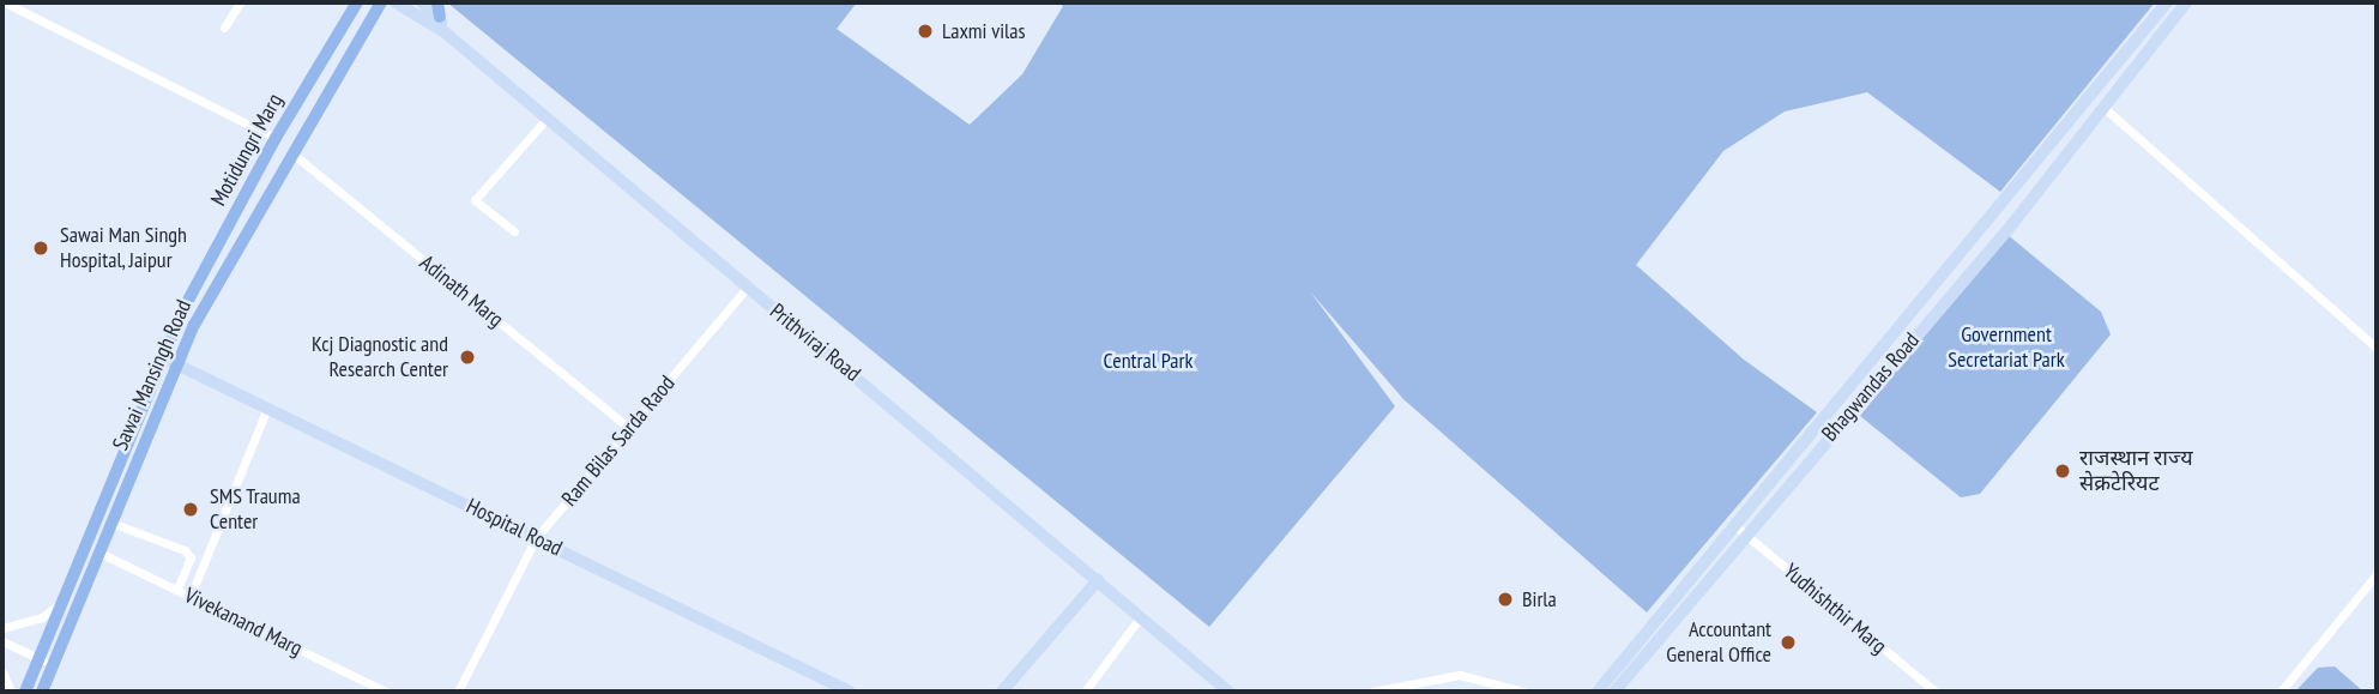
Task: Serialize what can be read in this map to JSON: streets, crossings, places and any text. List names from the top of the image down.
{
  "streets": {
    "main road": ["Motidungri Marg", "Sawai Mansingh Road"],
    "street": [
      "Adinath Marg",
      "Prithviraj Road",
      "Bhagwandas Road",
      "Ram Bilas Sarda Raod",
      "Hospital Road",
      "Yudhishthir Marg",
      "Vivekanand Marg"
    ]
  },
  "crossings": [
    ["Motidungri Marg", "Hospital Road"],
    ["Adinath Marg", "Sawai Mansingh Road"],
    ["Adinath Marg", "Ram Bilas Sarda Raod"],
    ["Prithviraj Road", "Ram Bilas Sarda Raod"],
    ["Sawai Mansingh Road", "Hospital Road"],
    ["Sawai Mansingh Road", "Vivekanand Marg"],
    ["Bhagwandas Road", "Yudhishthir Marg"],
    ["Ram Bilas Sarda Raod", "Hospital Road"]
  ],
  "parks": ["Government Secretariat Park", "Central Park"],
  "places": [
    "Laxmi vilas",
    "Sawai Man Singh Hospital, Jaipur",
    "Kcj Diagnostic and Research Center",
    "राजस्थान राज्य सेक्रटेरियट",
    "SMS Trauma Center",
    "Birla",
    "Accountant General Office"
  ]
}
